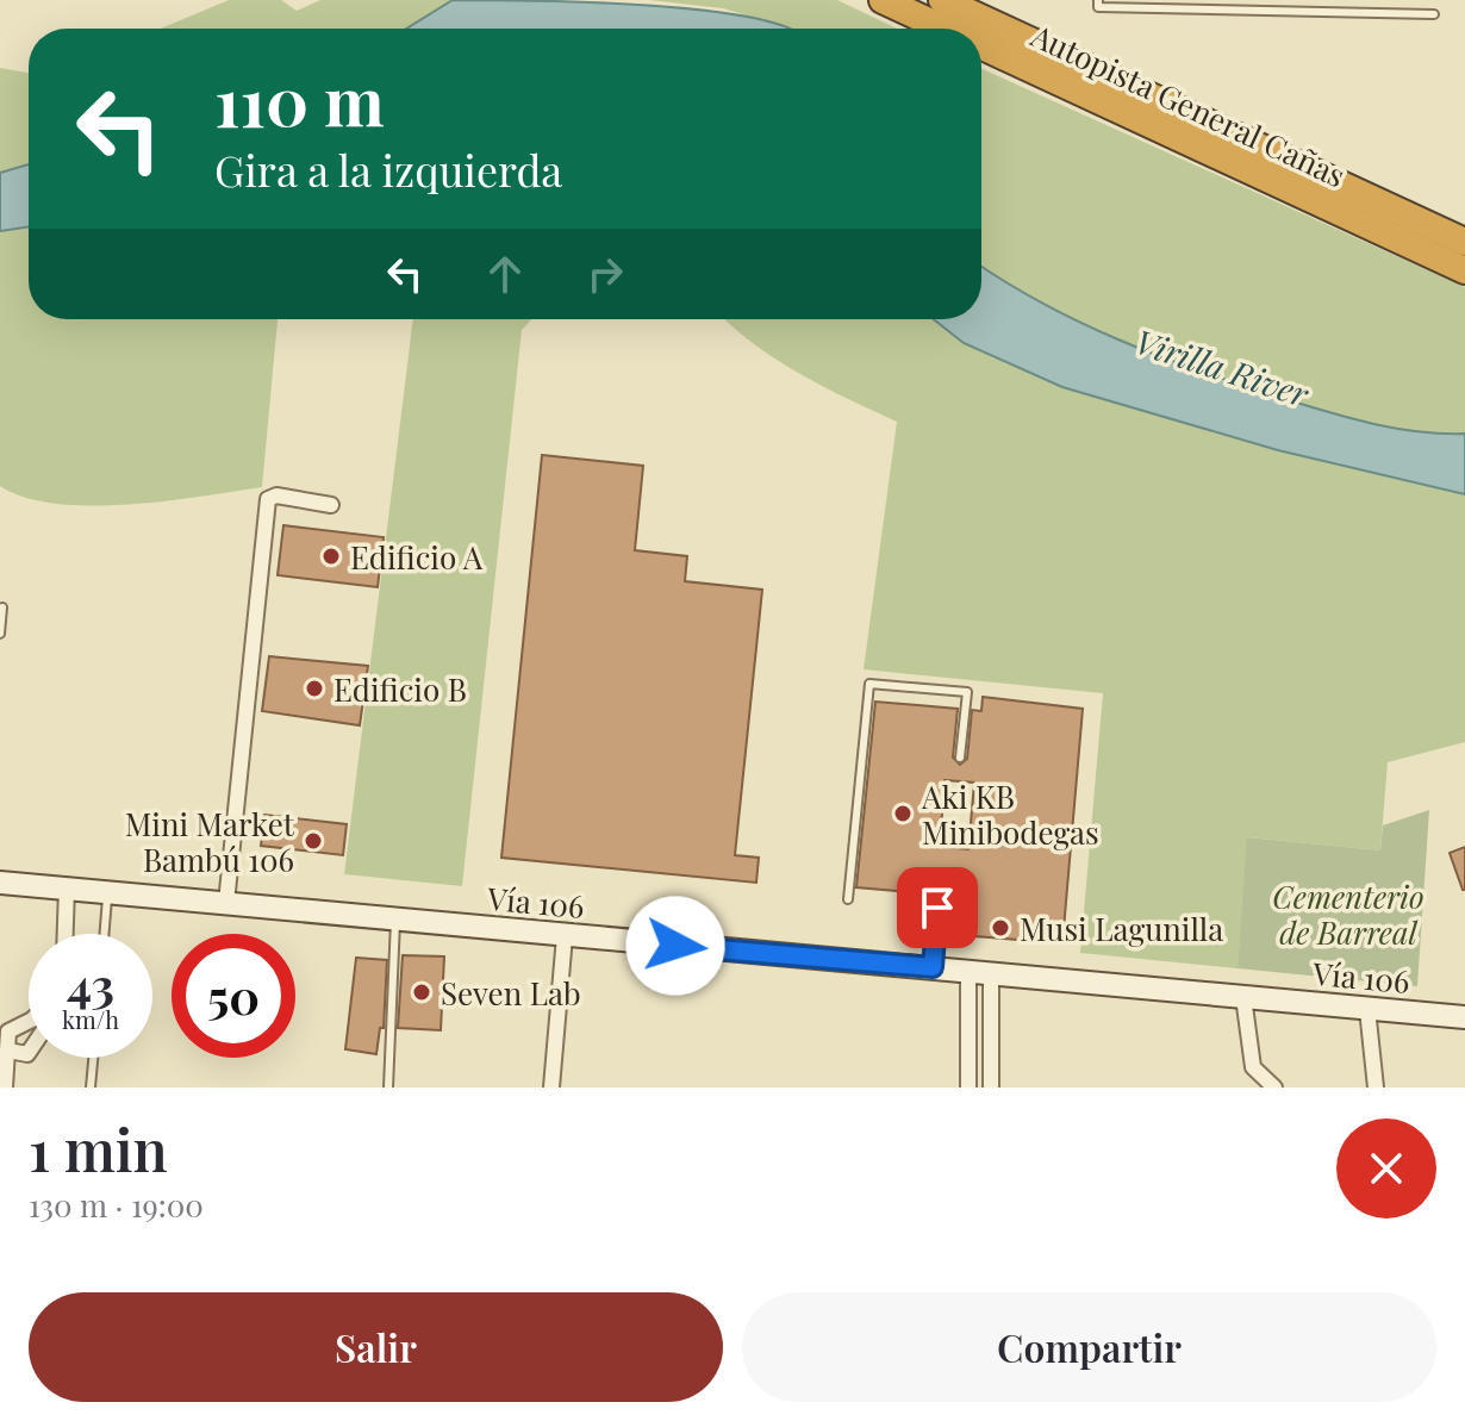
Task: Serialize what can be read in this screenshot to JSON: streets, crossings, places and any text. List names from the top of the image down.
{
  "streets": {
    "highway": ["Autopista General Cañas"],
    "main road": ["Vía 106"]
  },
  "water": ["Virilla River"],
  "parks": ["Cementerio de Barreal"],
  "places": [
    "Edificio A",
    "Edificio B",
    "Aki KB Minibodegas",
    "Mini Market Bambú 106",
    "Musi Lagunilla",
    "Seven Lab"
  ],
  "page": {
    "turn": ["110 m", "Gira a la izquierda"],
    "speed": "43 km/h",
    "limit": "50",
    "heading": ["1 min", "130 m · 19:00"],
    "buttons": ["Salir", "Compartir"]
  }
}
